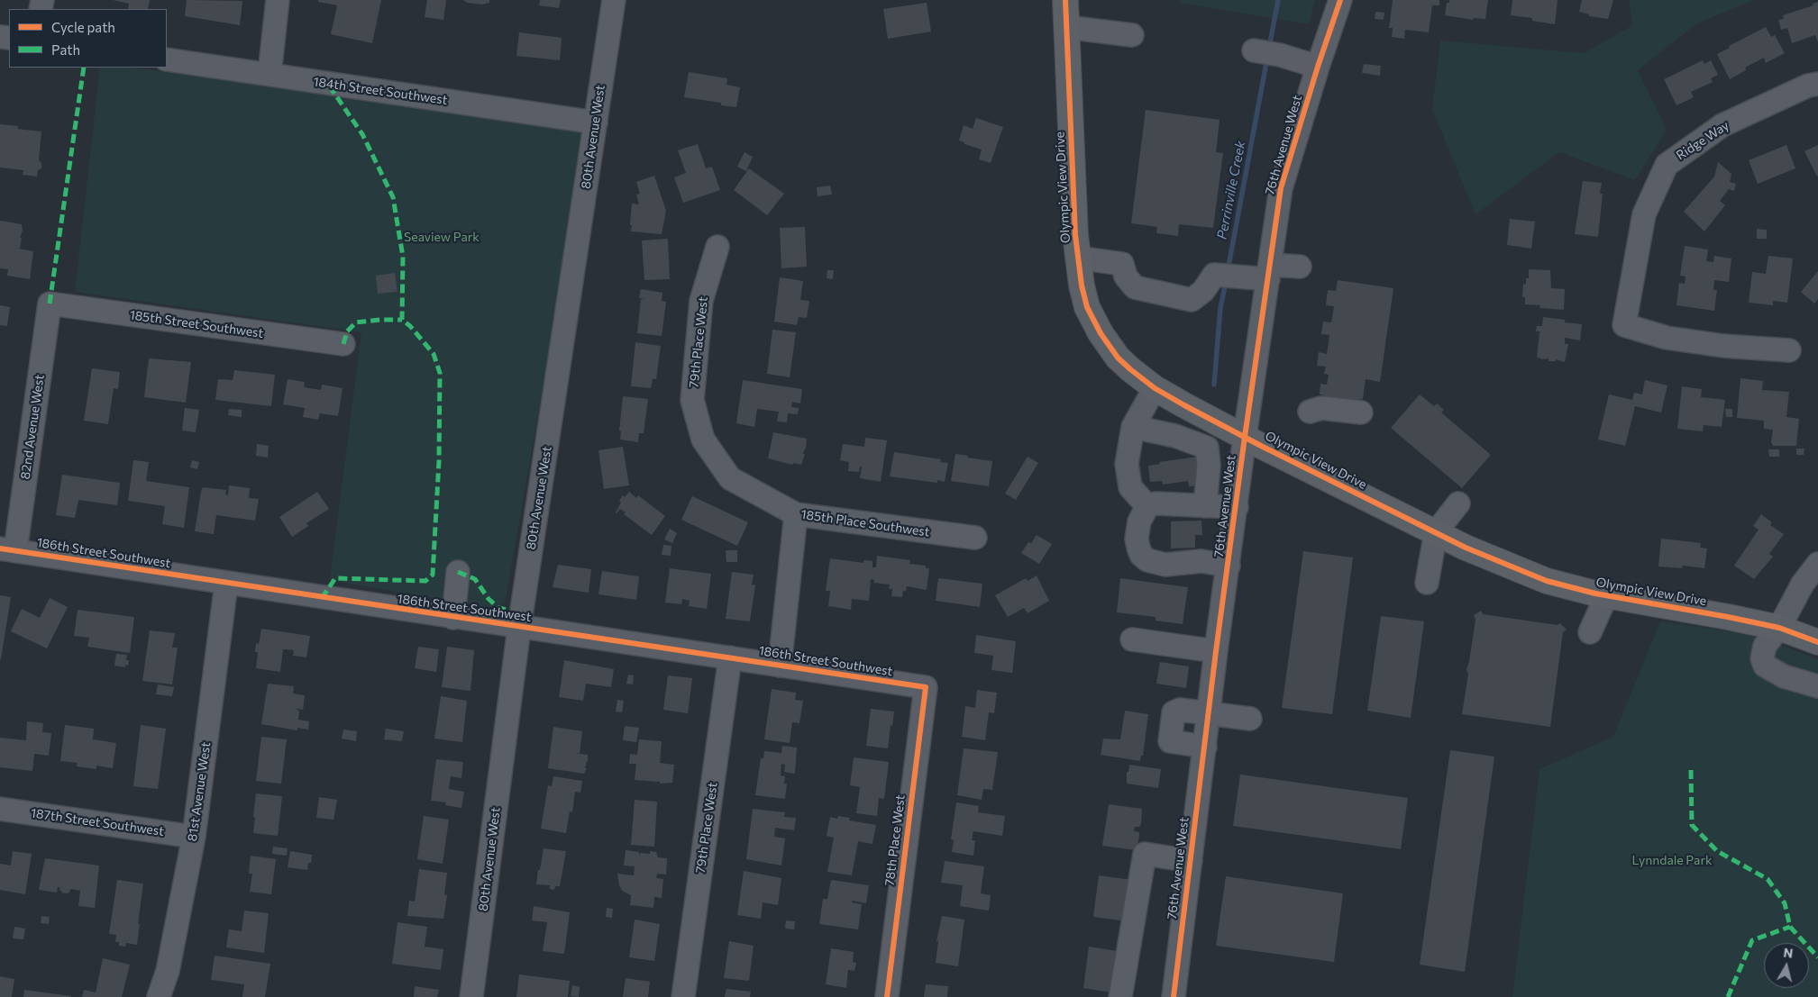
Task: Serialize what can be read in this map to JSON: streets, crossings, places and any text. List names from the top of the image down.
{
  "streets": {
    "main road": ["Olympic View Drive"],
    "street": [
      "184th Street Southwest",
      "80th Avenue West",
      "Ridge Way",
      "76th Avenue West",
      "185th Street Southwest",
      "79th Place West",
      "82nd Avenue West",
      "185th Place Southwest",
      "186th Street Southwest",
      "81st Avenue West",
      "187th Street Southwest",
      "78th Place West"
    ]
  },
  "crossings": [
    ["184th Street Southwest", "80th Avenue West"],
    ["80th Avenue West", "186th Street Southwest"],
    ["76th Avenue West", "Olympic View Drive"],
    ["185th Street Southwest", "82nd Avenue West"],
    ["79th Place West", "185th Place Southwest"],
    ["79th Place West", "186th Street Southwest"],
    ["82nd Avenue West", "186th Street Southwest"],
    ["186th Street Southwest", "81st Avenue West"],
    ["186th Street Southwest", "78th Place West"],
    ["81st Avenue West", "187th Street Southwest"]
  ],
  "water": ["Perrinville Creek"],
  "parks": ["Seaview Park", "Lynndale Park"],
  "legend": ["Cycle path", "Path"],
  "north": "top"
}
